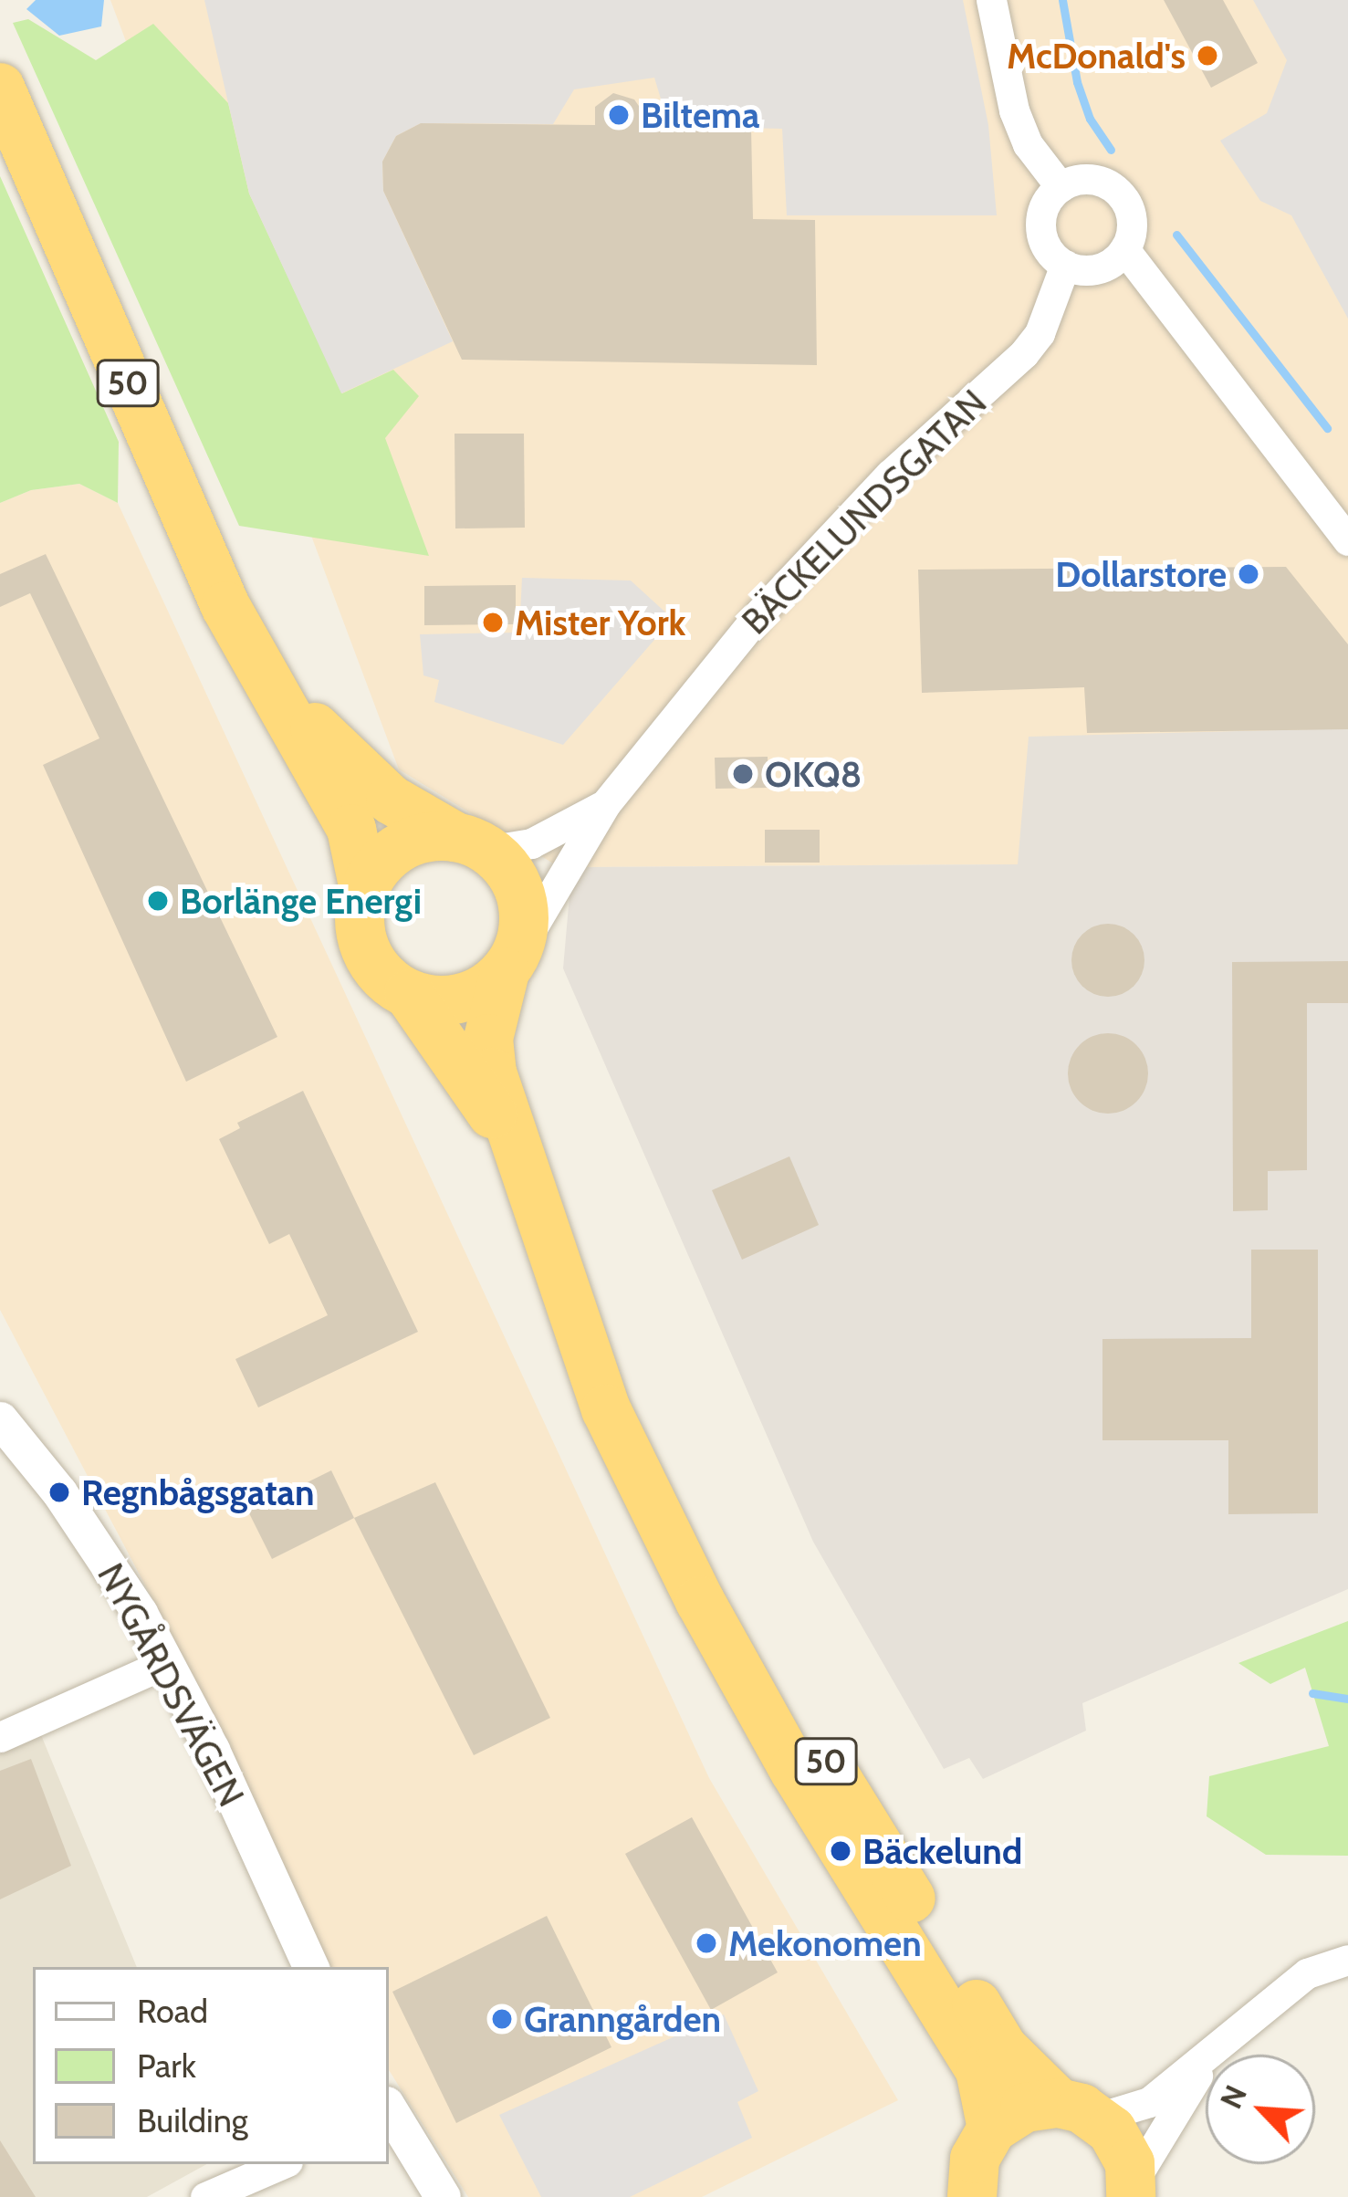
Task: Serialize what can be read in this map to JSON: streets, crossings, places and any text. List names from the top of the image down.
{
  "streets": {
    "highway": ["50"],
    "street": ["BÄCKELUNDSGATAN", "NYGÅRDSVÄGEN"]
  },
  "crossings": [
    ["50", "BÄCKELUNDSGATAN"]
  ],
  "places": [
    "McDonald's",
    "Biltema",
    "Dollarstore",
    "Mister York",
    "OKQ8",
    "Borlänge Energi",
    "Regnbågsgatan",
    "Bäckelund",
    "Mekonomen",
    "Granngården"
  ],
  "legend": ["Road", "Park", "Building"],
  "north": "top left"
}
